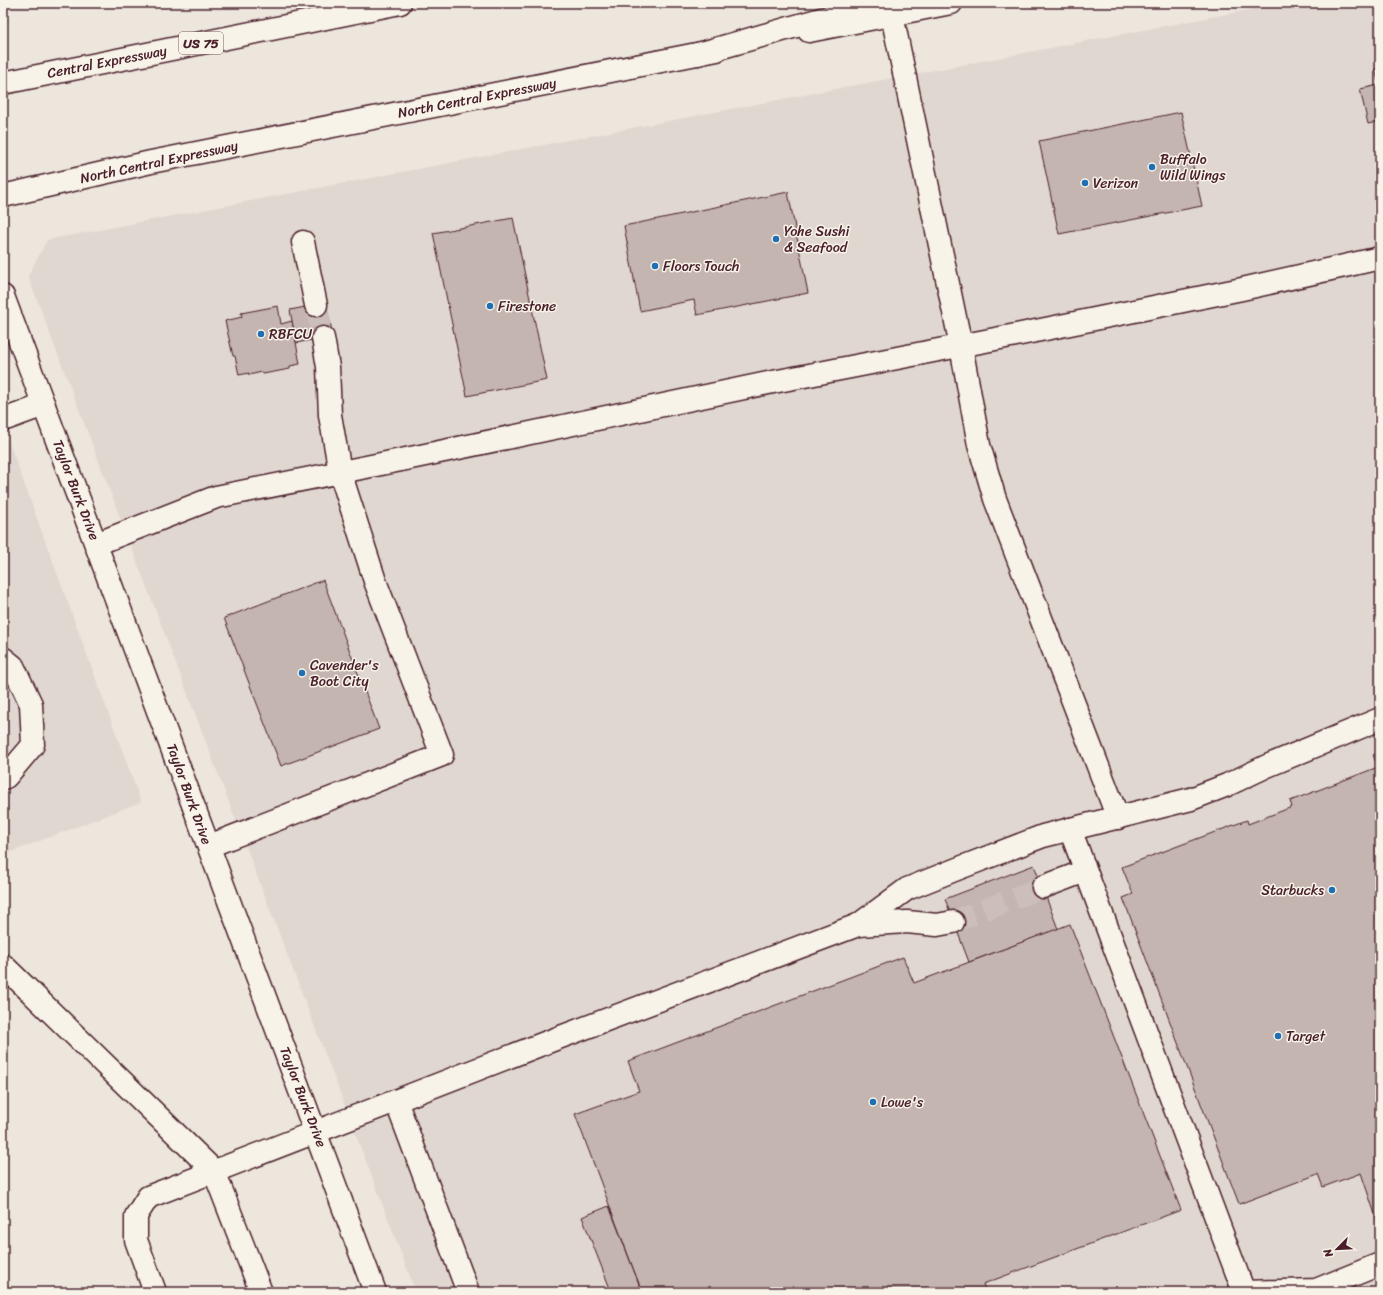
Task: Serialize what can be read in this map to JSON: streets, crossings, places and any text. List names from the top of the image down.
{
  "streets": {
    "main road": [
      "US 75",
      "Central Expressway",
      "North Central Expressway",
      "Taylor Burk Drive"
    ]
  },
  "places": [
    "Buffalo Wild Wings",
    "Verizon",
    "Yohe Sushi & Seafood",
    "Floors Touch",
    "Firestone",
    "RBFCU",
    "Cavender's Boot City",
    "Starbucks",
    "Target",
    "Lowe's"
  ],
  "north": "bottom left"
}
